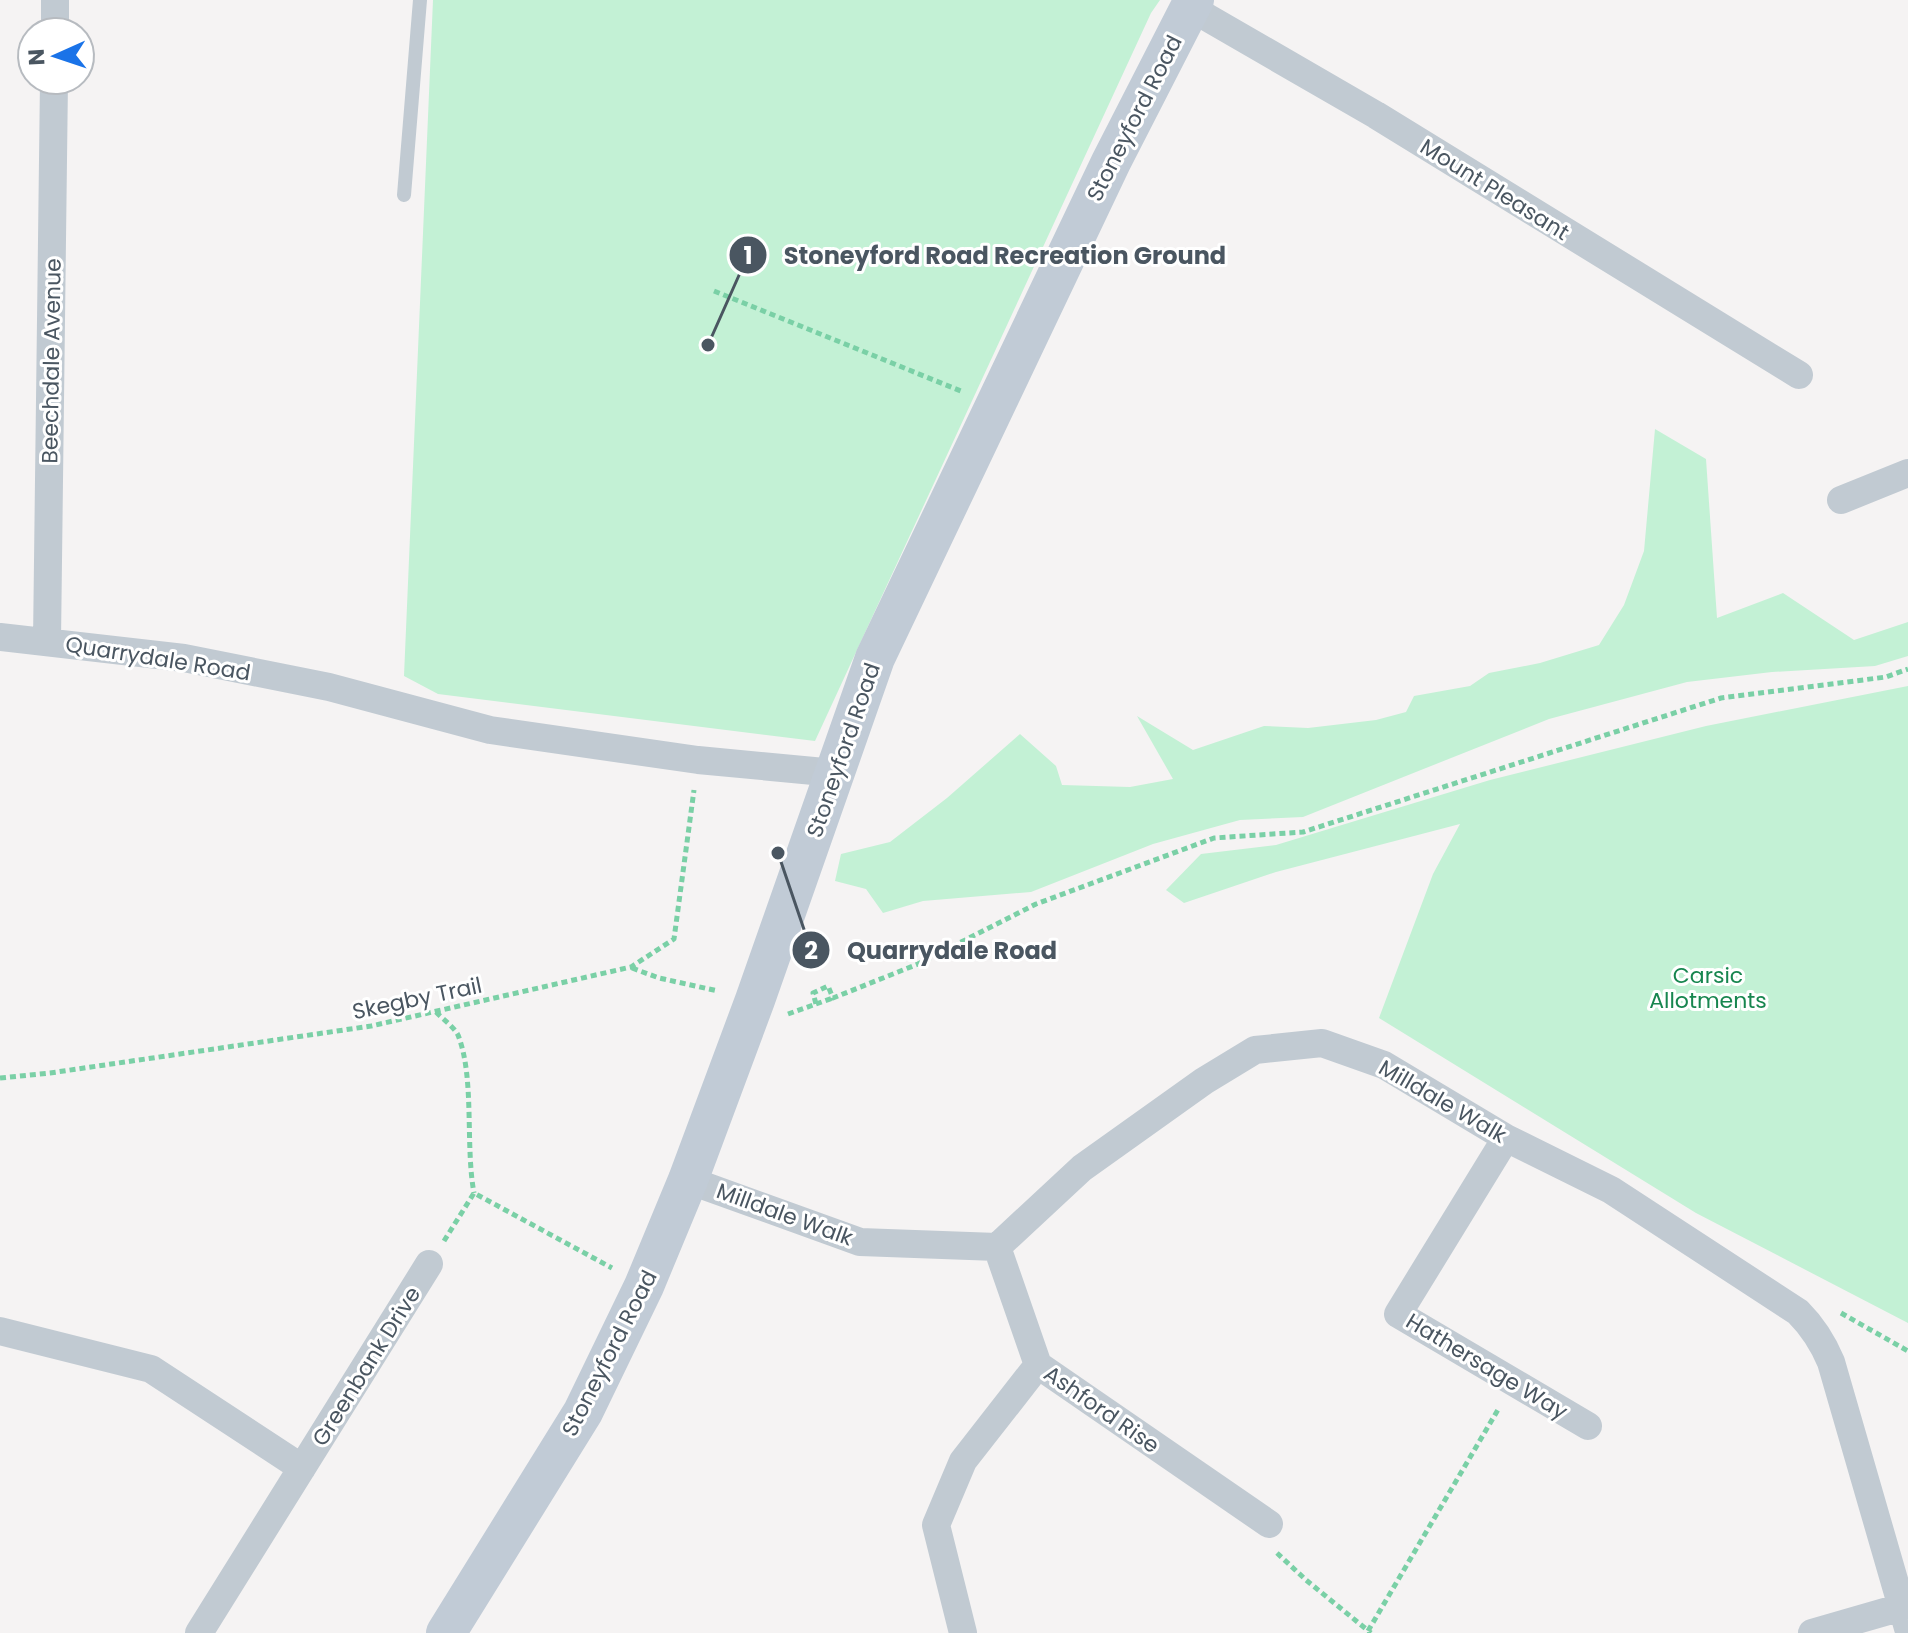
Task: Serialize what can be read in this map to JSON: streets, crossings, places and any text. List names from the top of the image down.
{
  "streets": {
    "main road": ["Stoneyford Road"],
    "street": [
      "Mount Pleasant",
      "Beechdale Avenue",
      "Quarrydale Road",
      "Milldale Walk",
      "Greenbank Drive",
      "Hathersage Way",
      "Ashford Rise"
    ],
    "path": ["Skegby Trail"]
  },
  "crossings": [
    ["Stoneyford Road", "Mount Pleasant"],
    ["Stoneyford Road", "Quarrydale Road"],
    ["Stoneyford Road", "Milldale Walk"],
    ["Beechdale Avenue", "Quarrydale Road"],
    ["Milldale Walk", "Hathersage Way"],
    ["Milldale Walk", "Ashford Rise"]
  ],
  "parks": ["Carsic Allotments"],
  "places": ["Stoneyford Road Recreation Ground", "Quarrydale Road"],
  "north": "left"
}
